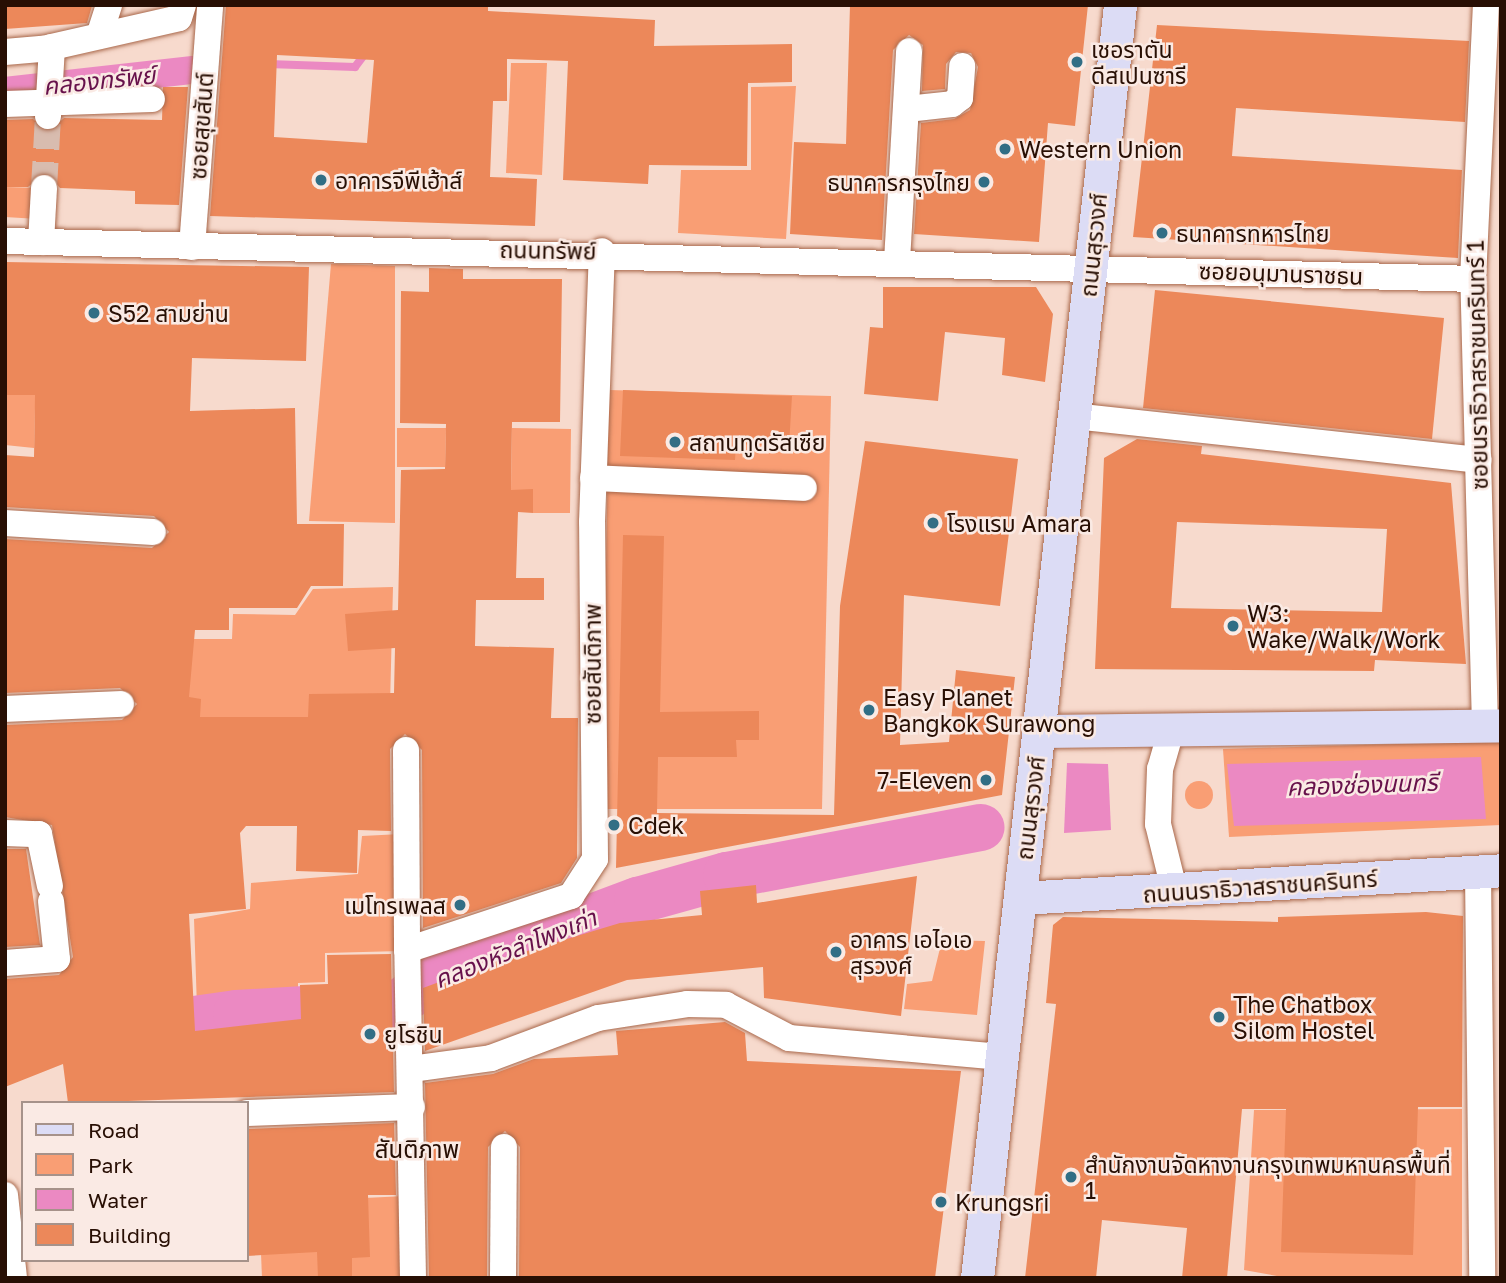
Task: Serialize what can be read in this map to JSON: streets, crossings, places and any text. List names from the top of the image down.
{
  "streets": {
    "main road": ["ถนนสุรวงศ์", "ถนนนราธิวาสราชนครินทร์"],
    "street": [
      "ซอยสุขสันต์",
      "ถนนทรัพย์",
      "ซอยอนุมานราชธน",
      "ซอยนราธิวาสราชนครินทร์ 1",
      "ซอยสันติภาพ"
    ]
  },
  "crossings": [
    ["ซอยสุขสันต์", "ถนนทรัพย์"],
    ["ถนนสุรวงศ์", "ถนนทรัพย์"],
    ["ถนนสุรวงศ์", "ซอยอนุมานราชธน"],
    ["ถนนสุรวงศ์", "ถนนนราธิวาสราชนครินทร์"],
    ["ถนนทรัพย์", "ซอยอนุมานราชธน"],
    ["ถนนทรัพย์", "ซอยสันติภาพ"],
    ["ซอยอนุมานราชธน", "ซอยนราธิวาสราชนครินทร์ 1"]
  ],
  "districts": ["สันติภาพ"],
  "water": ["คลองทรัพย์", "คลองช่องนนทรี", "คลองหัวลำโพงเก่า"],
  "places": [
    "เชอราตัน ดีสเปนซารี",
    "Western Union",
    "อาคารจีพีเฮ้าส์",
    "ธนาคารกรุงไทย",
    "ธนาคารทหารไทย",
    "S52 สามย่าน",
    "สถานทูตรัสเซีย",
    "โรงแรม Amara",
    "W3: Wake/Walk/Work",
    "Easy Planet Bangkok Surawong",
    "7-Eleven",
    "Cdek",
    "เมโทรเพลส",
    "อาคาร เอไอเอ สุรวงศ์",
    "The Chatbox Silom Hostel",
    "ยูโรชิน",
    "สำนักงานจัดหางานกรุงเทพมหานครพื้นที่ 1",
    "Krungsri"
  ],
  "legend": [
    "Road",
    "Park",
    "Water",
    "Building"
  ]
}
